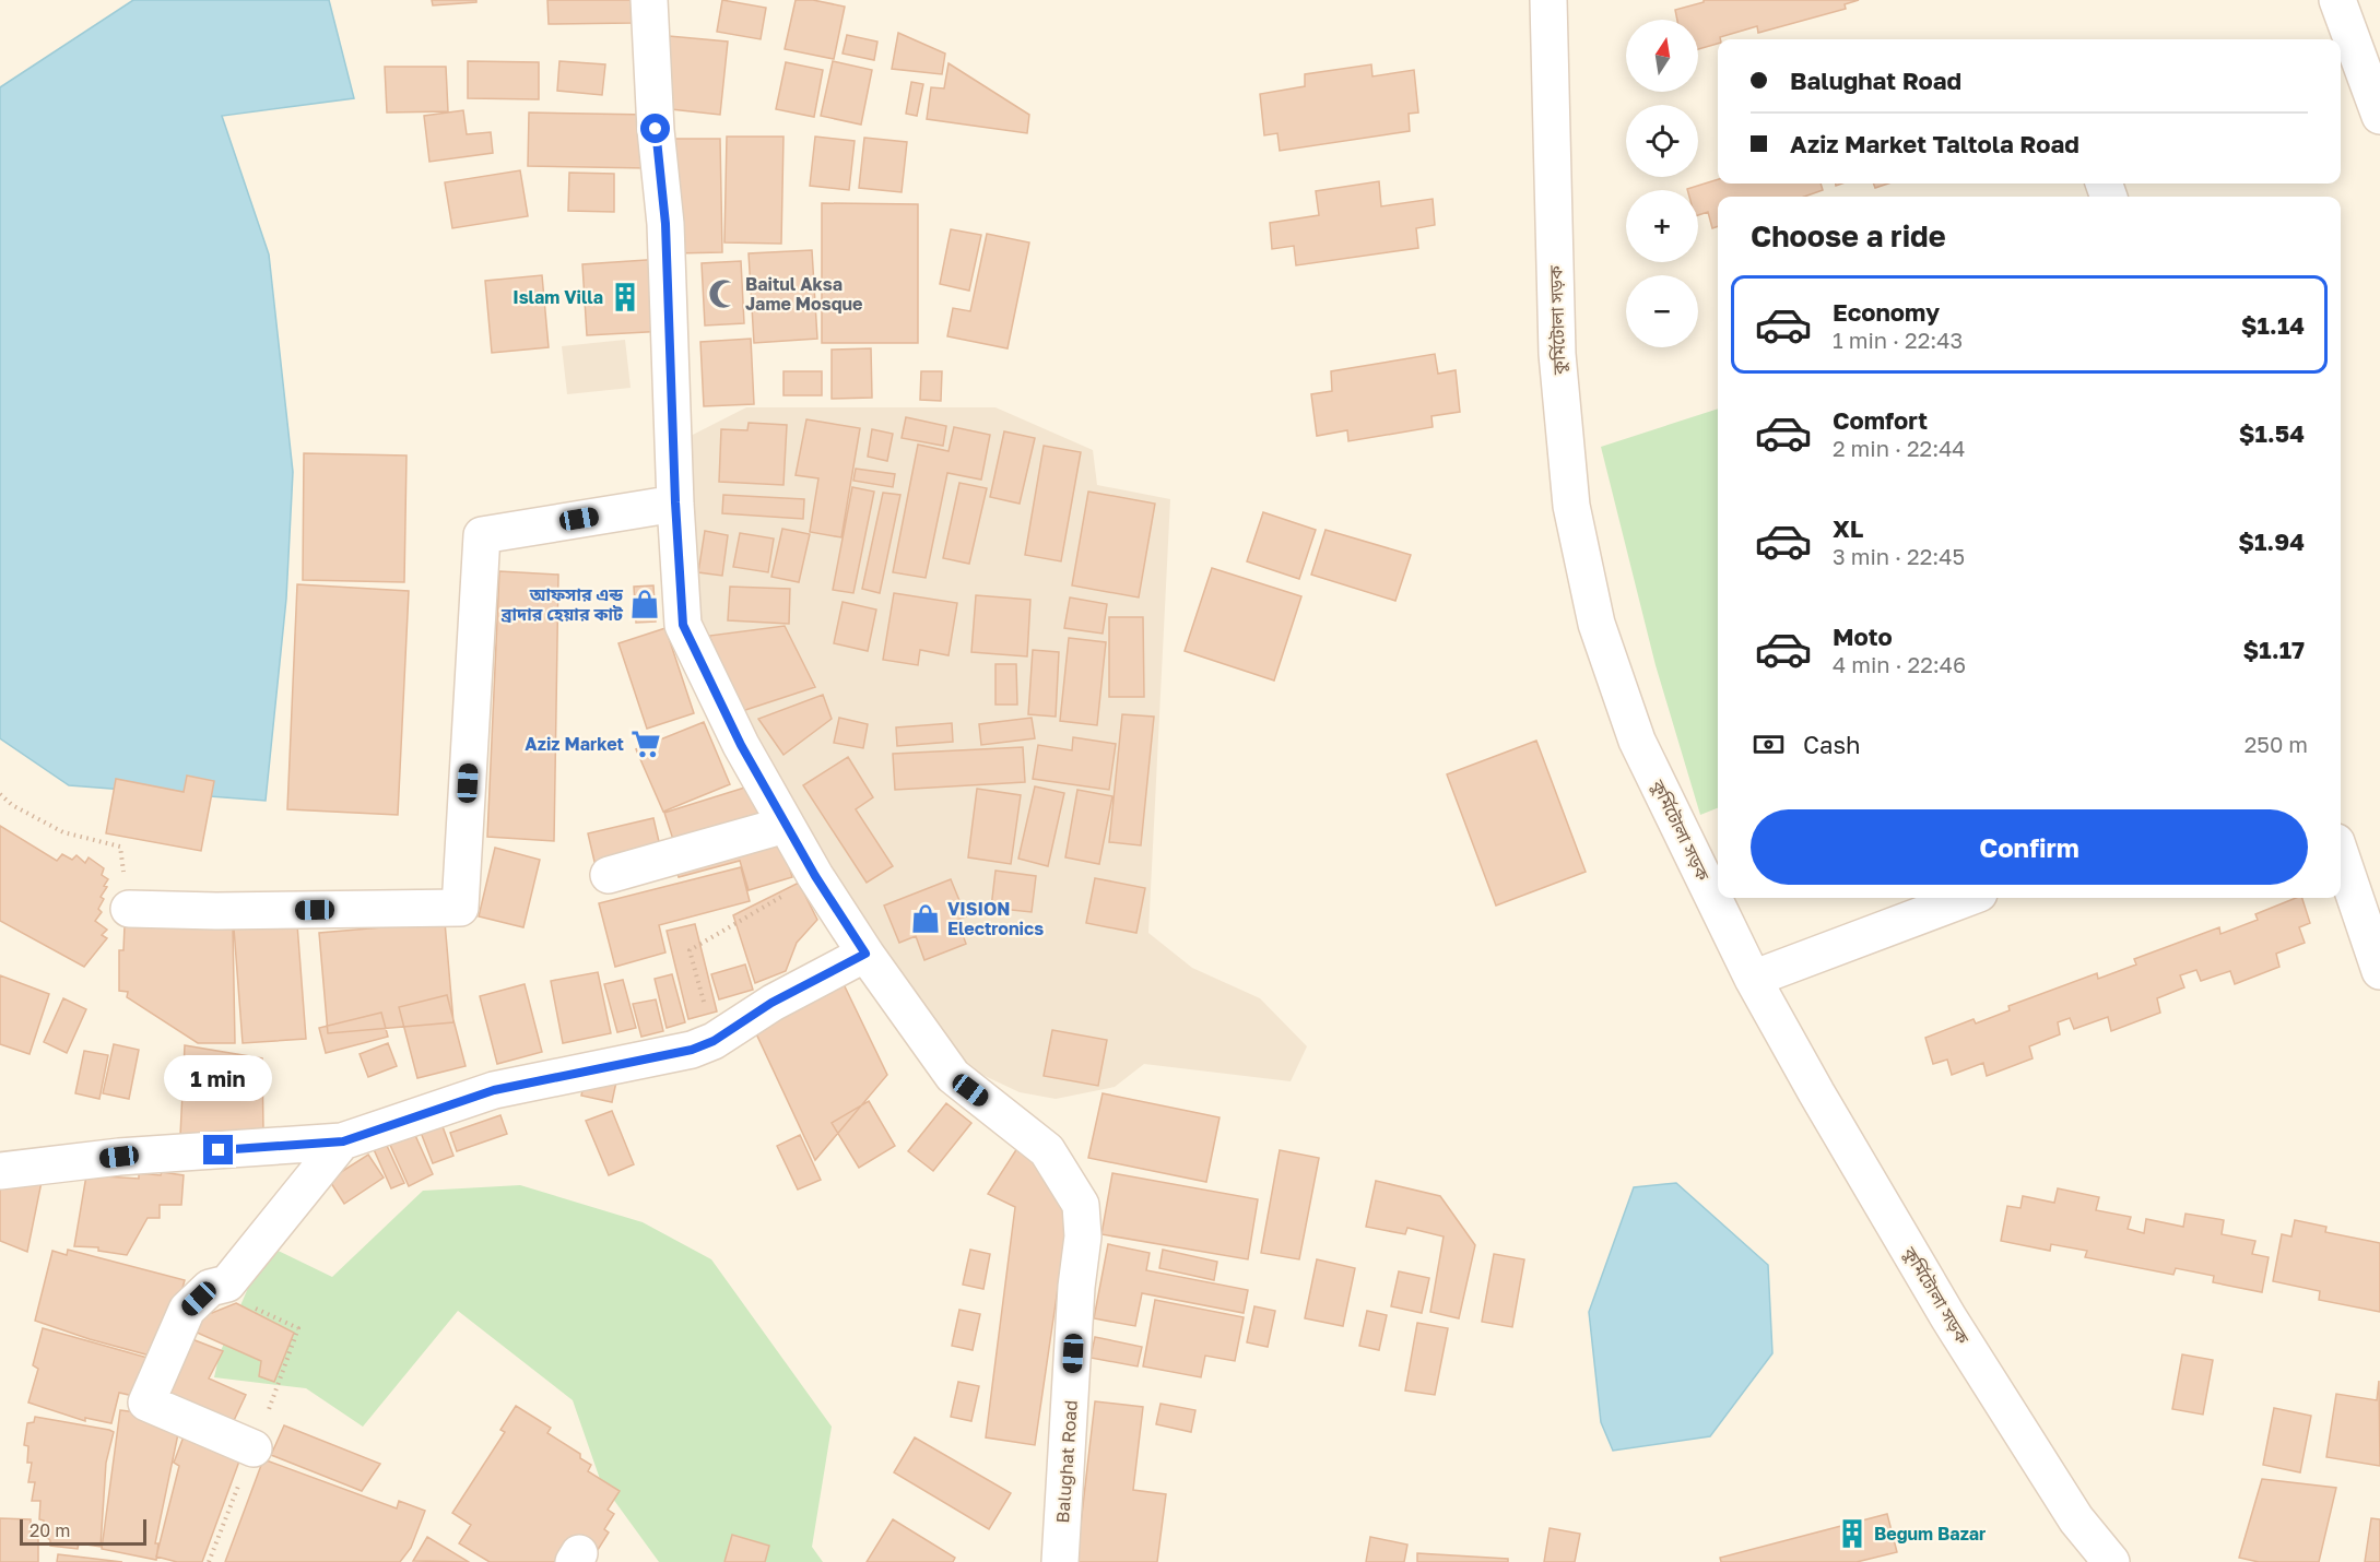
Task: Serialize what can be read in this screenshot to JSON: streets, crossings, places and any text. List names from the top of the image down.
{
  "streets": {
    "street": ["কুর্মিটোলা সড়ক", "Balughat Road"]
  },
  "places": {
    "mosque": ["Baitul Aksa Jame Mosque"],
    "building": ["Islam Villa", "Begum Bazar"],
    "shop": ["আফসার এন্ড ব্রাদার হেয়ার কাট", "VISION Electronics"],
    "supermarket": ["Aziz Market"]
  },
  "scale_bar": "20 m",
  "north": "top",
  "page": {
    "map_buttons": ["+", "−"],
    "banner": ["Balughat Road", "Aziz Market Taltola Road"],
    "heading": "Choose a ride",
    "list": [
      {
        "name": "Economy",
        "note": "1 min · 22:43",
        "value": "$1.14"
      },
      {
        "name": "Comfort",
        "note": "2 min · 22:44",
        "value": "$1.54"
      },
      {
        "name": "XL",
        "note": "3 min · 22:45",
        "value": "$1.94"
      },
      {
        "name": "Moto",
        "note": "4 min · 22:46",
        "value": "$1.17"
      }
    ],
    "pay": ["Cash", "250 m"],
    "buttons": "Confirm",
    "bubble": "1 min",
    "scale": "20 m"
  }
}
